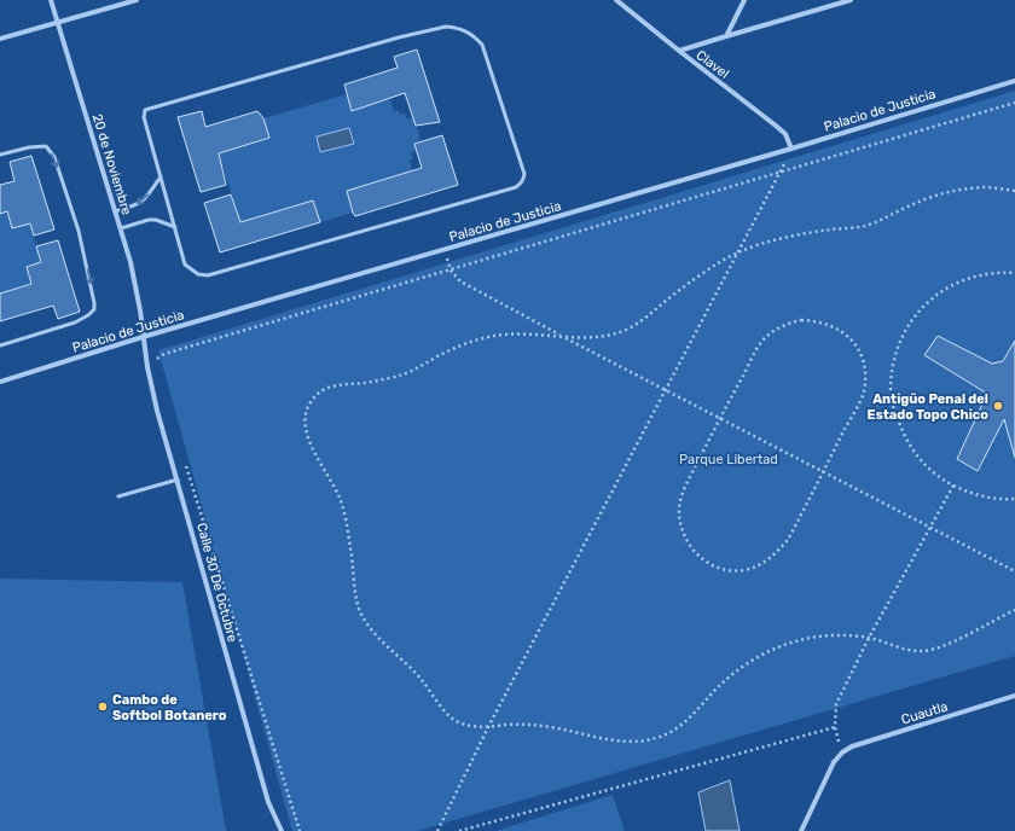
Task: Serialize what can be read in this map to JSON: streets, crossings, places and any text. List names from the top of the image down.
{
  "streets": {
    "street": [
      "Clavel",
      "Palacio de Justicia",
      "20 de Noviembre",
      "Calle 30 De Octubre",
      "Cuautla"
    ]
  },
  "crossings": [
    ["Clavel", "Palacio de Justicia"],
    ["Palacio de Justicia", "20 de Noviembre"],
    ["Palacio de Justicia", "Calle 30 De Octubre"],
    ["20 de Noviembre", "Calle 30 De Octubre"]
  ],
  "parks": ["Parque Libertad"],
  "places": ["Antigüo Penal del Estado Topo Chico", "Cambo de Softbol Botanero"]
}
